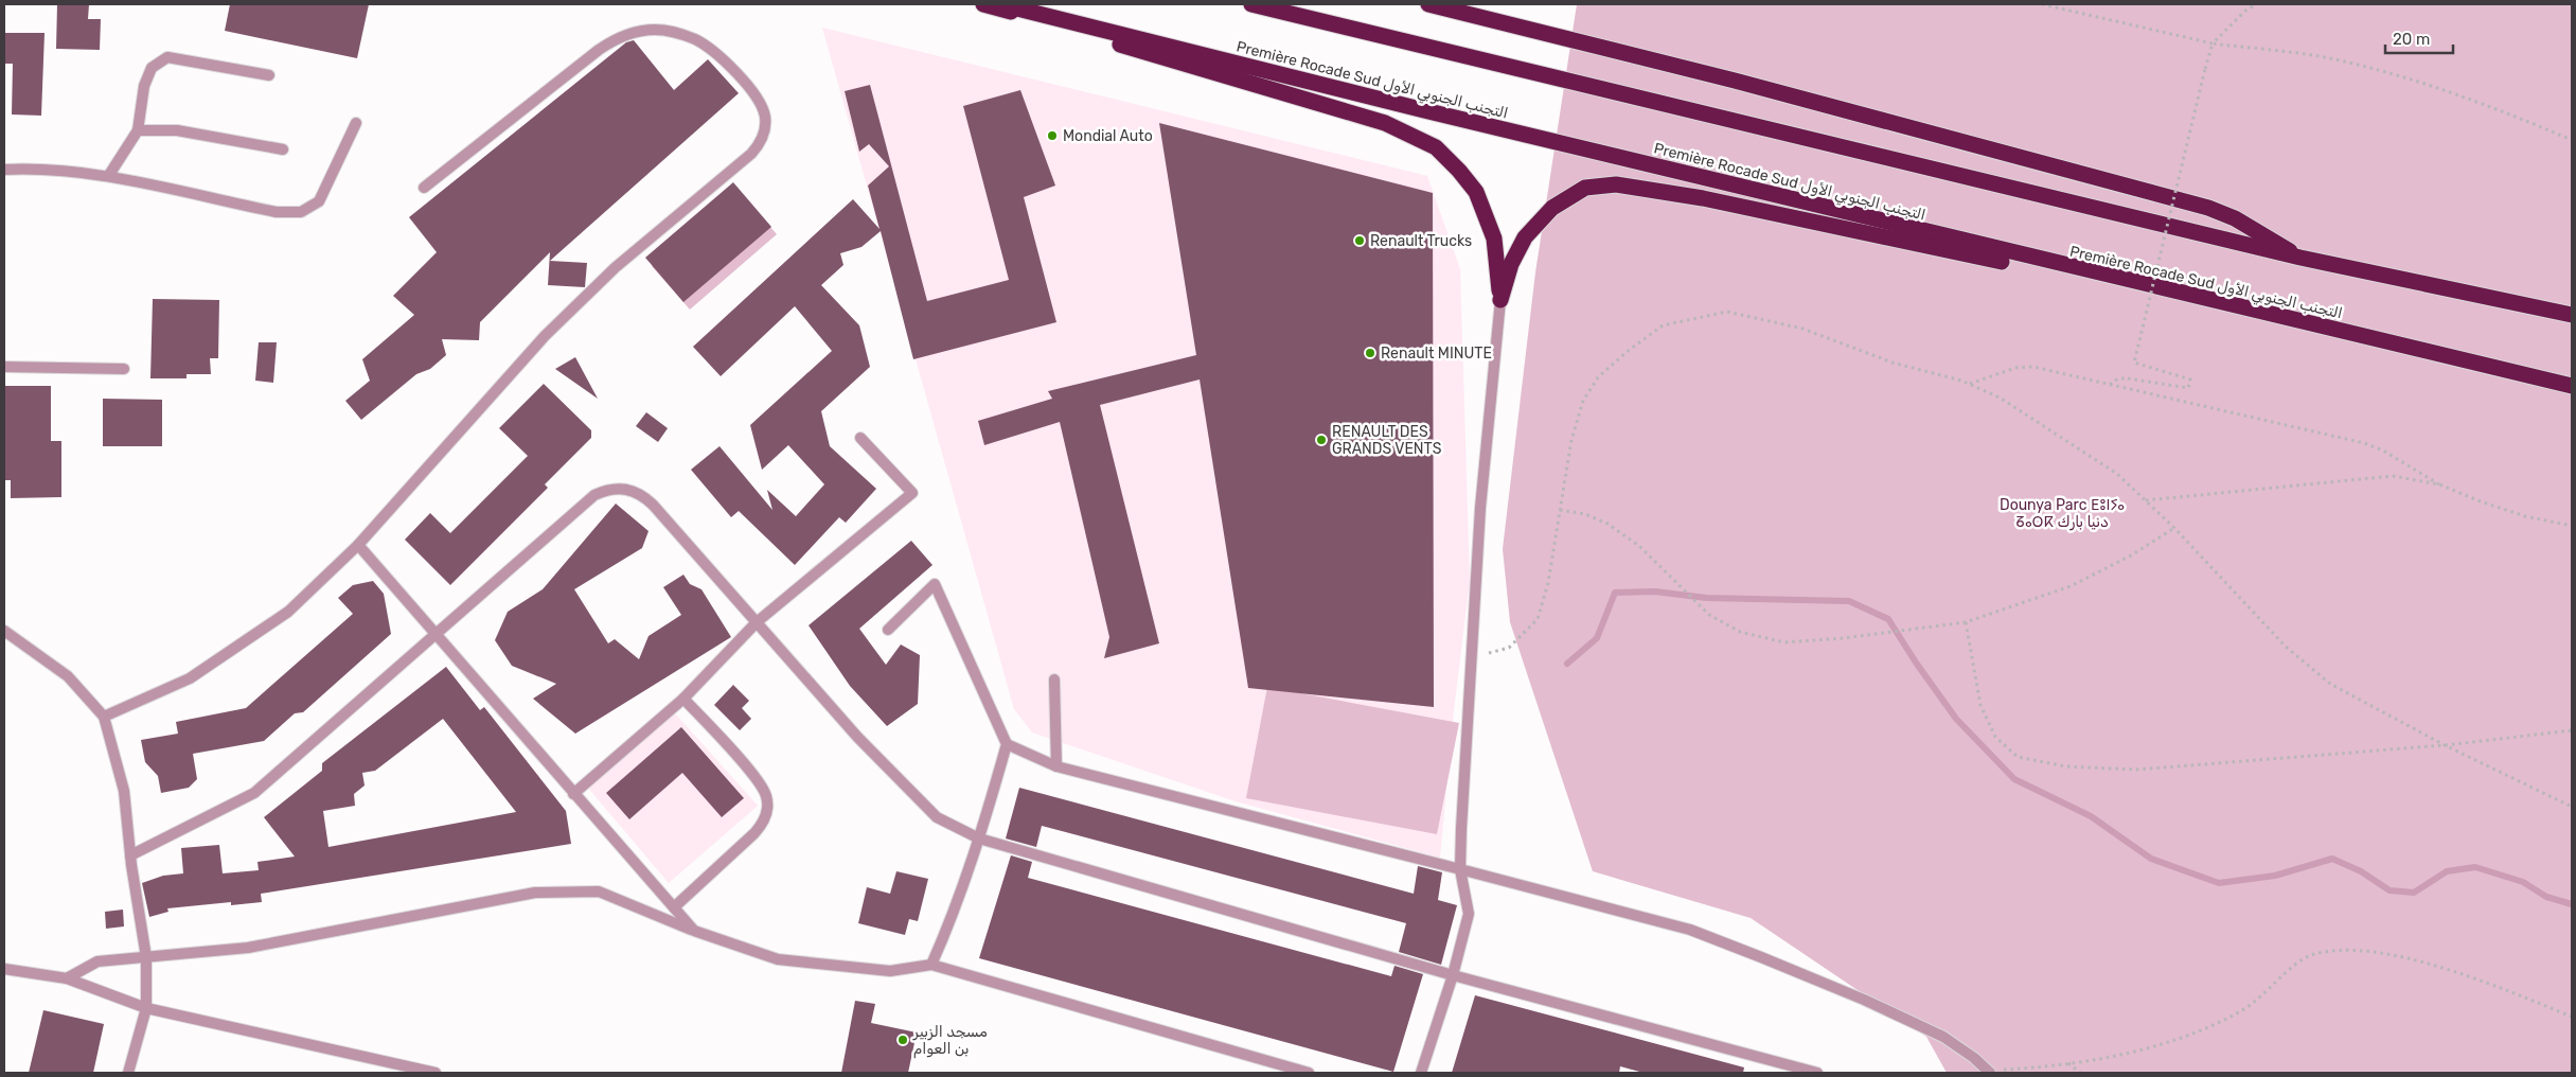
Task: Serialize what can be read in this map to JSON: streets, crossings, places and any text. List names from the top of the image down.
{
  "streets": {
    "highway": ["Première Rocade Sud التجنب الجنوبي الأول"]
  },
  "parks": ["Dounya Parc ⴹⵓⵏⵢⴰ ⵒⴰⵔⴽ دنيا بارك"],
  "places": [
    "Mondial Auto",
    "Renault Trucks",
    "Renault MINUTE",
    "RENAULT DES GRANDS VENTS",
    "مسجد الزبير بن العوام"
  ],
  "scale_bar": "20 m"
}
